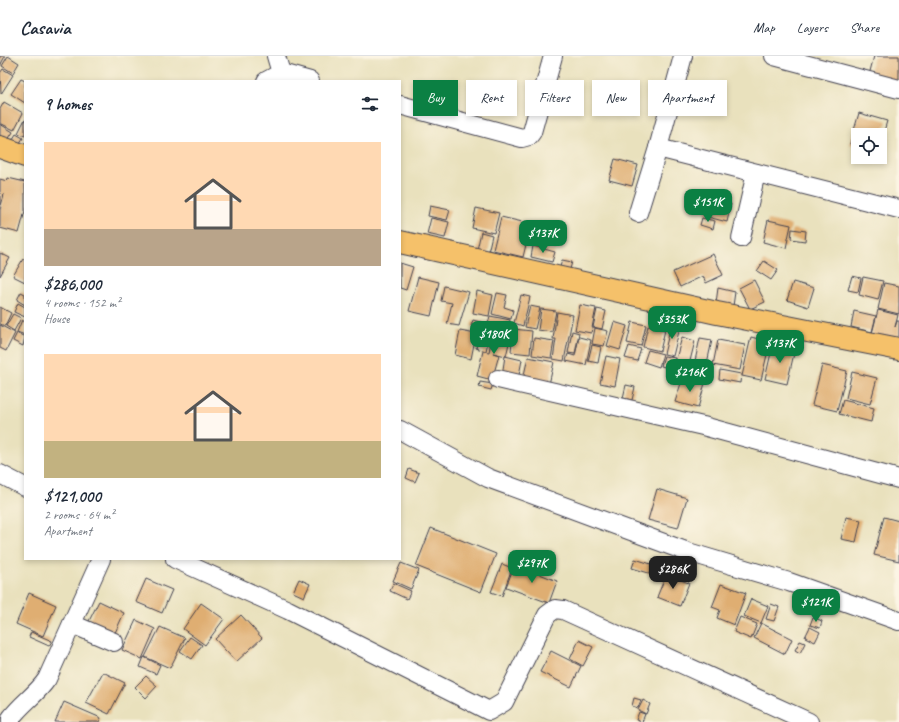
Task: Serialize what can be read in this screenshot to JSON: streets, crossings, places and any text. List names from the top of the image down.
{
  "page": {
    "header": "Casavia",
    "nav": ["Map", "Layers", "Share"],
    "chip": [
      "Buy",
      "Rent",
      "Filters",
      "New",
      "Apartment"
    ],
    "heading": "9 homes",
    "list": [
      {
        "name": "$286,000",
        "note": "4 rooms · 152 m² · House"
      },
      {
        "name": "$121,000",
        "note": "2 rooms · 64 m² · Apartment"
      }
    ],
    "price": [
      "$151K",
      "$137K",
      "$353K",
      "$180K",
      "$137K",
      "$216K",
      "$297K",
      "$286K",
      "$121K"
    ]
  }
}
